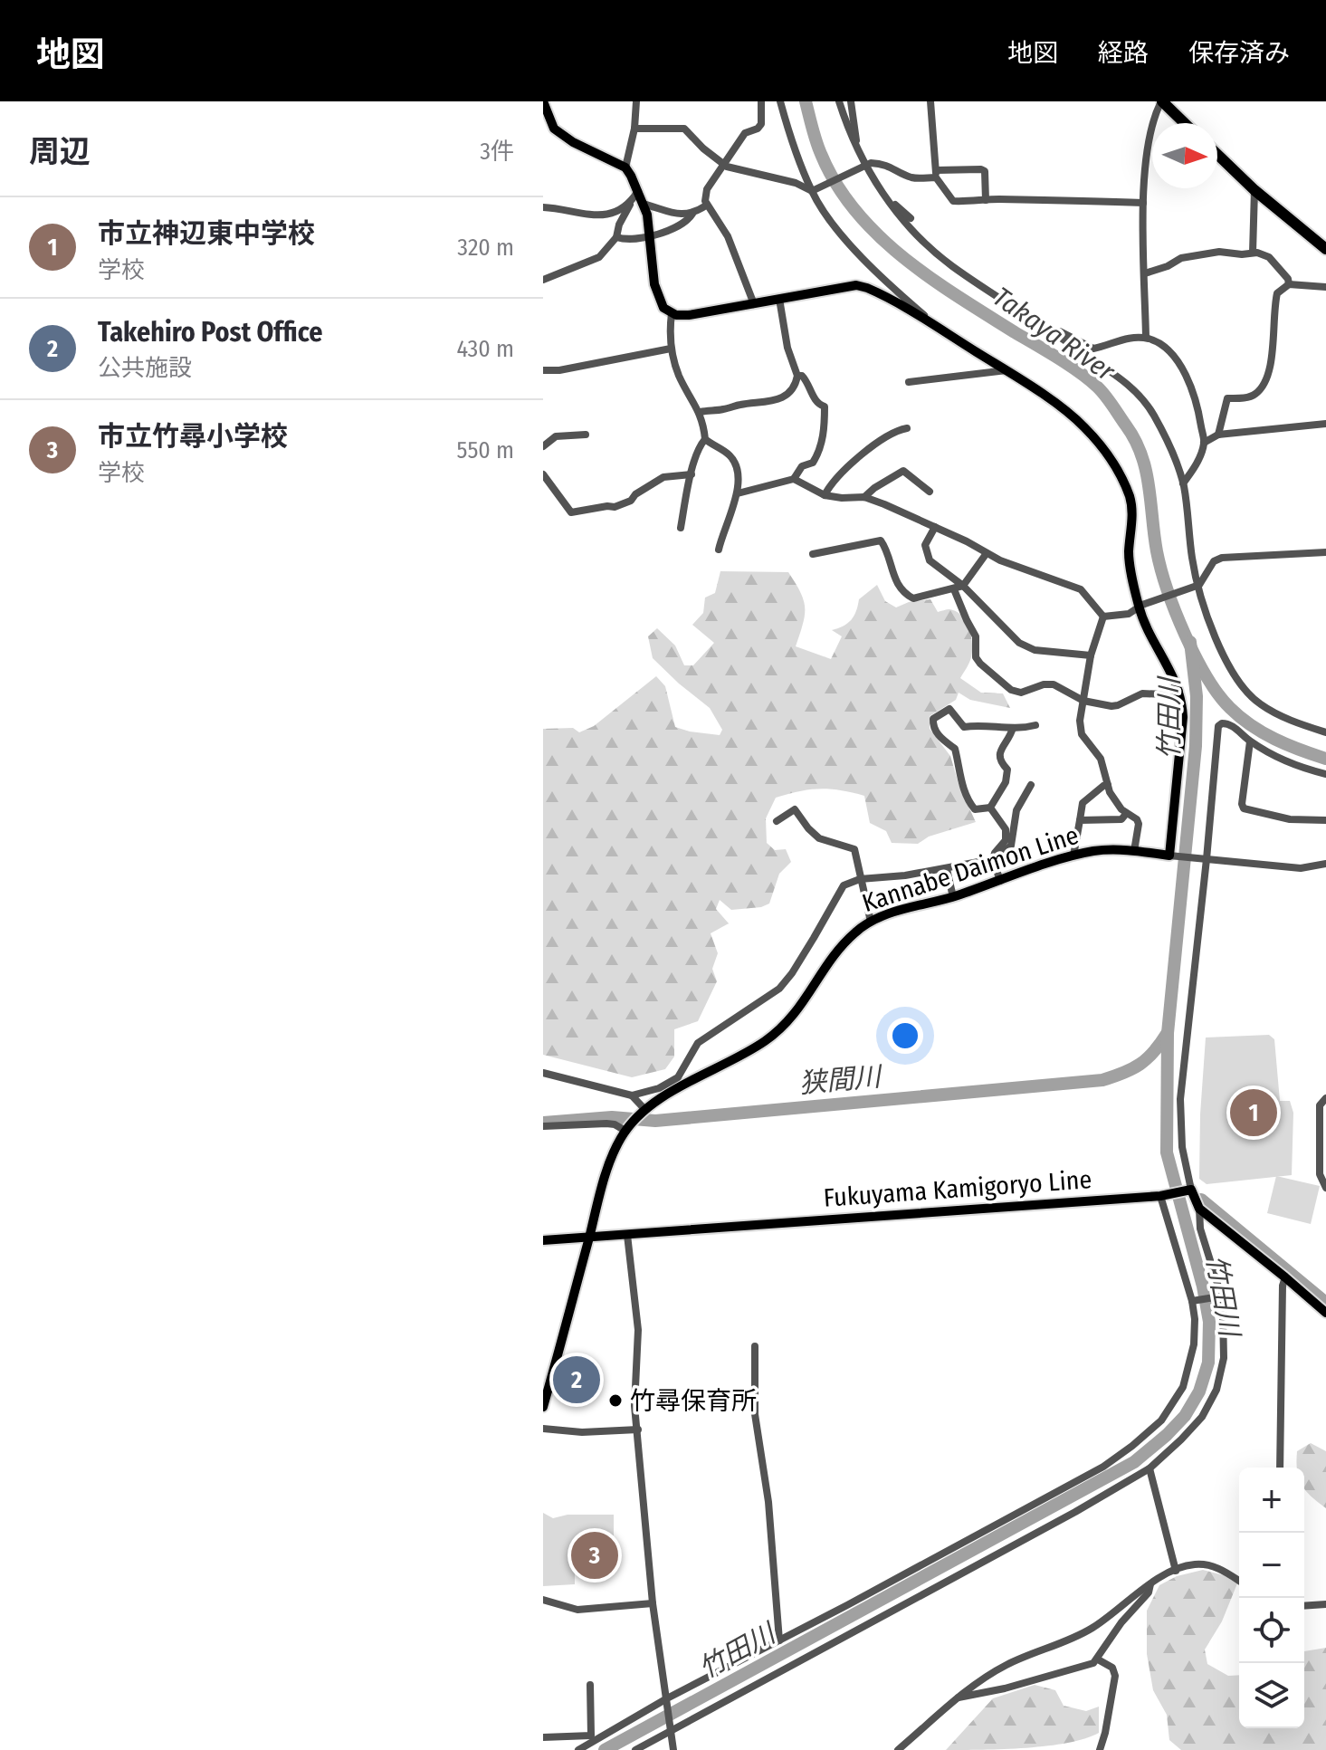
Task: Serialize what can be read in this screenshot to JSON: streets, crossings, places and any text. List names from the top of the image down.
{
  "streets": {
    "main road": ["Kannabe Daimon Line", "Fukuyama Kamigoryo Line"]
  },
  "crossings": [
    ["Kannabe Daimon Line", "Fukuyama Kamigoryo Line"]
  ],
  "water": ["Takaya River", "竹田川", "狭間川"],
  "places": ["竹尋保育所"],
  "north": "right",
  "page": {
    "header": "地図",
    "nav": ["地図", "経路", "保存済み"],
    "heading": ["周辺", "3件"],
    "list": [
      {
        "mark": "1",
        "name": "市立神辺東中学校",
        "note": "学校",
        "value": "320 m"
      },
      {
        "mark": "2",
        "name": "Takehiro Post Office",
        "note": "公共施設",
        "value": "430 m"
      },
      {
        "mark": "3",
        "name": "市立竹尋小学校",
        "note": "学校",
        "value": "550 m"
      }
    ],
    "pins": ["1", "2", "3"],
    "map_buttons": ["+", "−"]
  }
}
